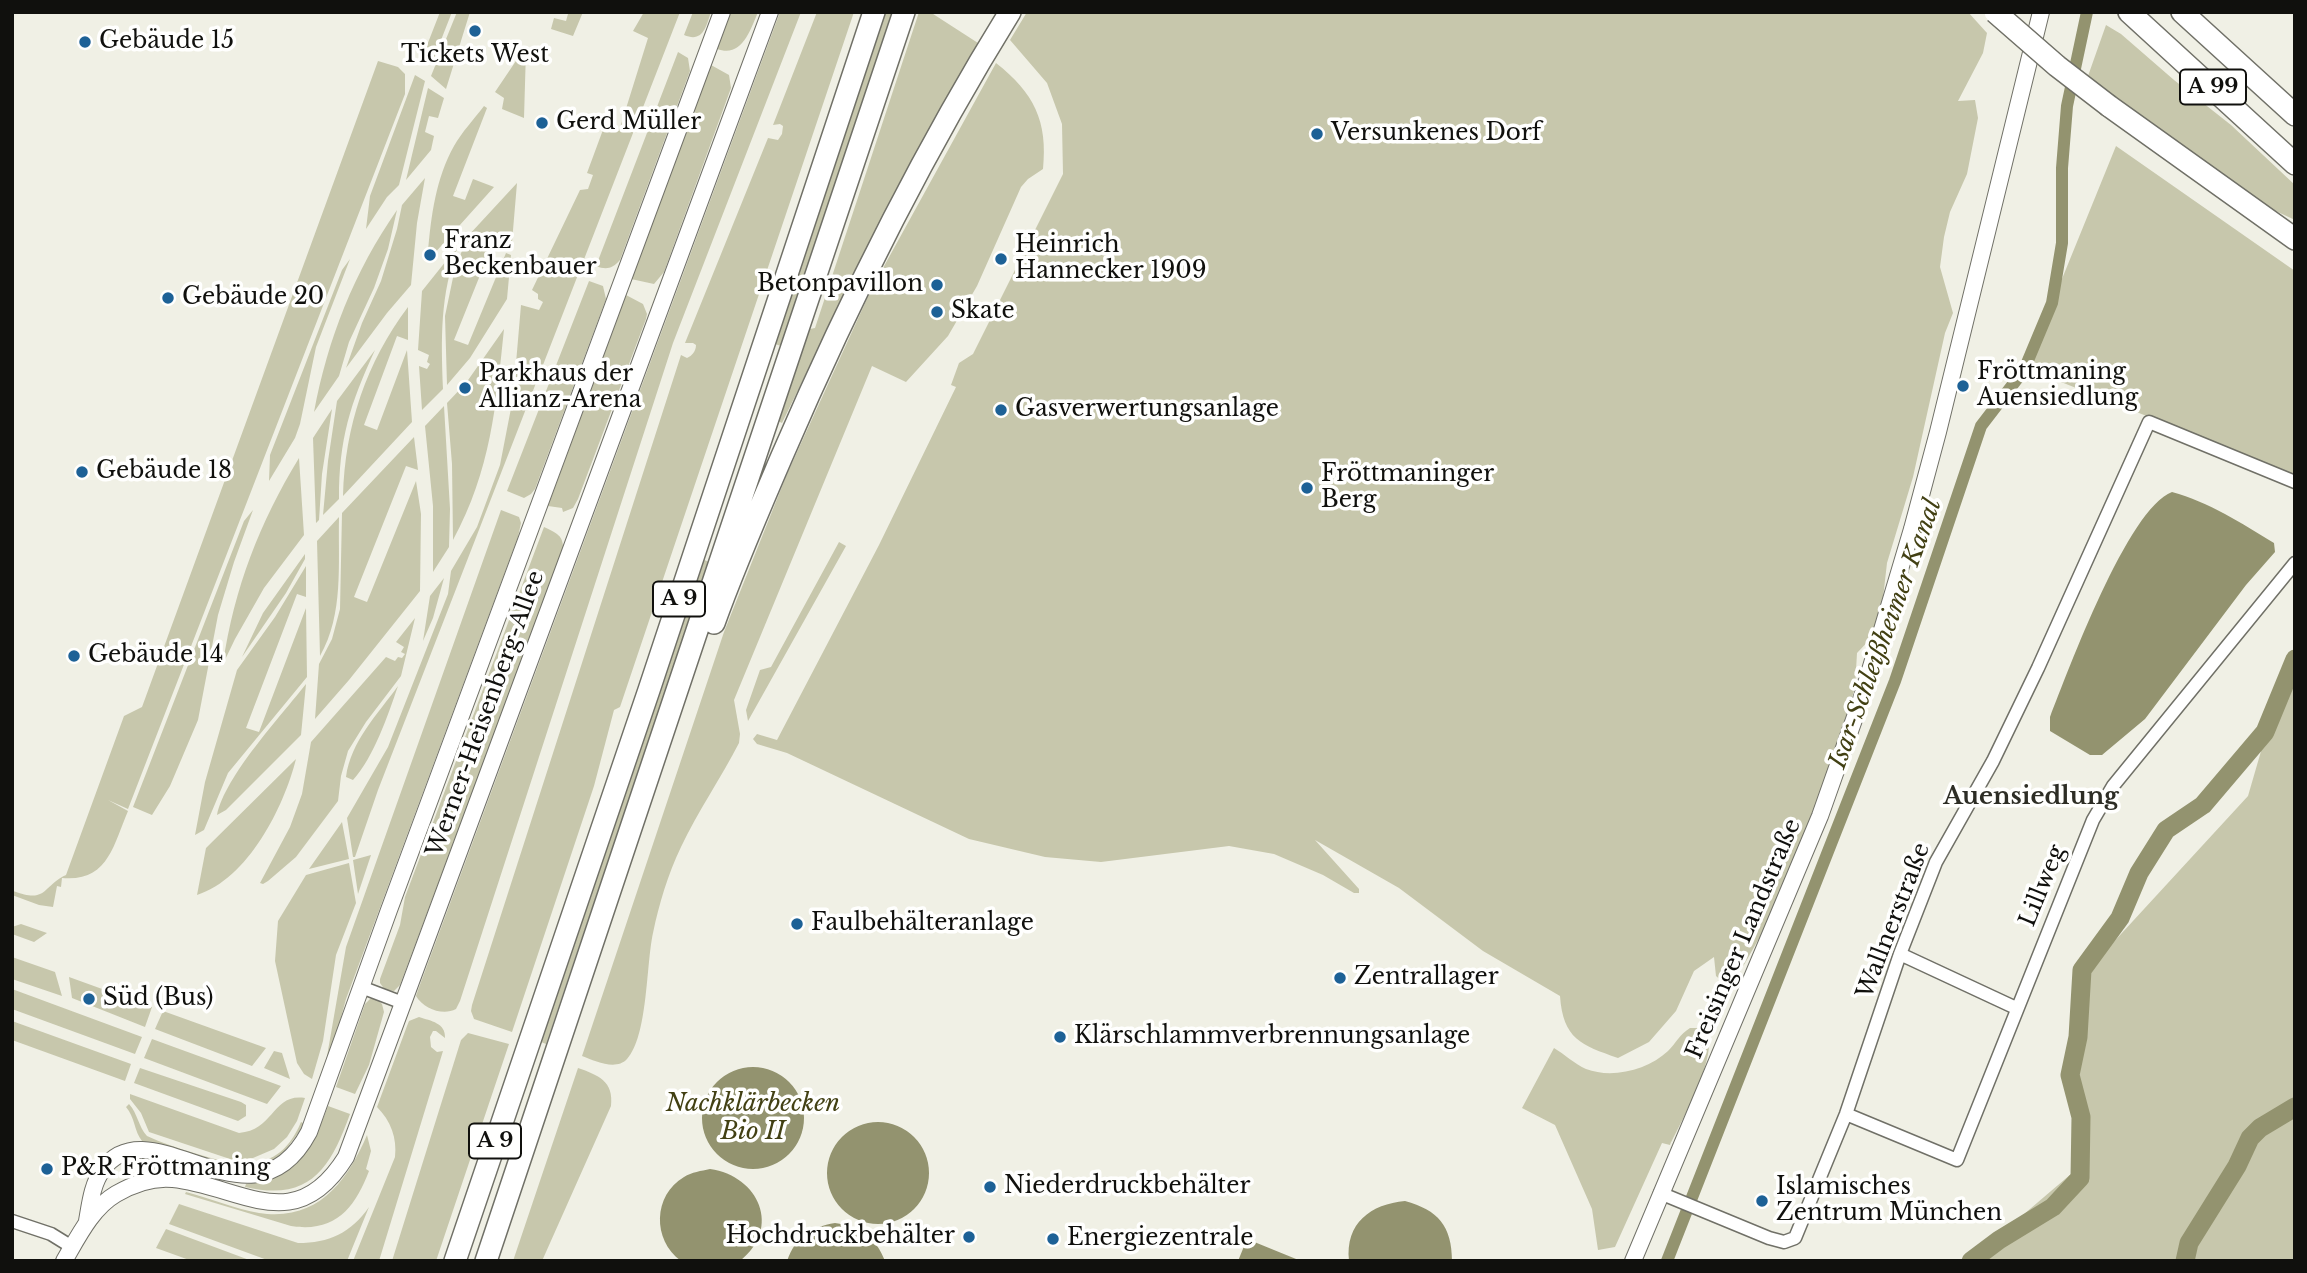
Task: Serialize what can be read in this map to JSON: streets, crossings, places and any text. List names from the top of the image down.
{
  "streets": {
    "highway": ["A 99", "A 9"],
    "street": [
      "Werner-Heisenberg-Allee",
      "Lillweg",
      "Wallnerstraße",
      "Freisinger Landstraße"
    ]
  },
  "crossings": [
    ["Lillweg", "Wallnerstraße"],
    ["Wallnerstraße", "Freisinger Landstraße"]
  ],
  "districts": ["Auensiedlung"],
  "water": ["Isar-Schleißheimer Kanal", "Nachklärbecken Bio II"],
  "places": [
    "Tickets West",
    "Gebäude 15",
    "Gerd Müller",
    "Versunkenes Dorf",
    "Franz Beckenbauer",
    "Heinrich Hannecker 1909",
    "Betonpavillon",
    "Gebäude 20",
    "Skate",
    "Fröttmaning Auensiedlung",
    "Parkhaus der Allianz-Arena",
    "Gasverwertungsanlage",
    "Gebäude 18",
    "Fröttmaninger Berg",
    "Gebäude 14",
    "Faulbehälteranlage",
    "Zentrallager",
    "Süd (Bus)",
    "Klärschlammverbrennungsanlage",
    "P&R Fröttmaning",
    "Niederdruckbehälter",
    "Islamisches Zentrum München",
    "Hochdruckbehälter",
    "Energiezentrale"
  ]
}
